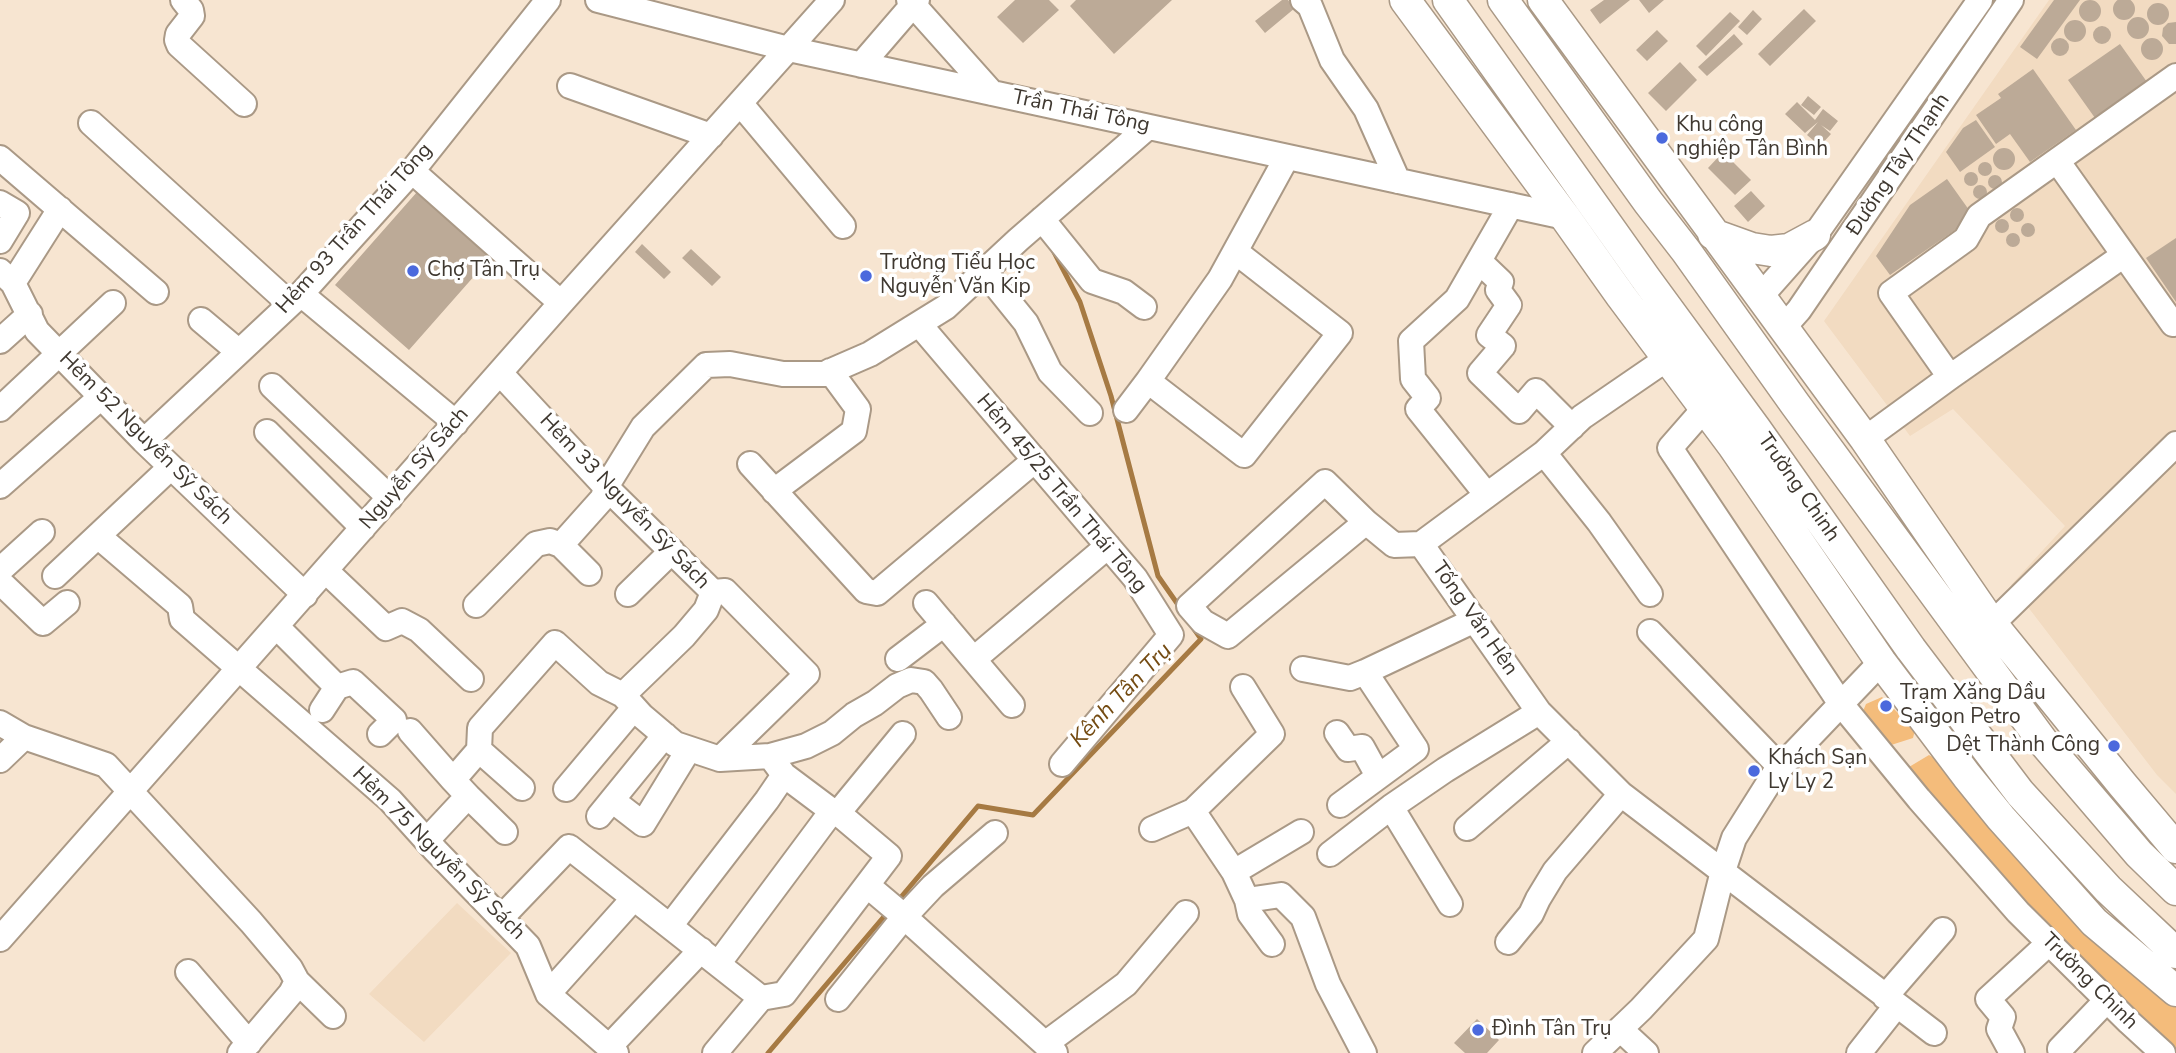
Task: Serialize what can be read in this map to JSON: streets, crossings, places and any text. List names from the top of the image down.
{
  "streets": {
    "main road": ["Trường Chinh"],
    "street": [
      "Trần Thái Tông",
      "Đường Tây Thạnh",
      "Hẻm 93 Trần Thái Tông",
      "Hẻm 52 Nguyễn Sỹ Sách",
      "Nguyễn Sỹ Sách",
      "Hẻm 45/25 Trần Thái Tông",
      "Hẻm 33 Nguyễn Sỹ Sách",
      "Tống Văn Hên",
      "Hẻm 75 Nguyễn Sỹ Sách"
    ]
  },
  "crossings": [
    ["Trần Thái Tông", "Nguyễn Sỹ Sách"],
    ["Trần Thái Tông", "Trường Chinh"],
    ["Hẻm 93 Trần Thái Tông", "Hẻm 52 Nguyễn Sỹ Sách"],
    ["Hẻm 52 Nguyễn Sỹ Sách", "Nguyễn Sỹ Sách"],
    ["Nguyễn Sỹ Sách", "Hẻm 33 Nguyễn Sỹ Sách"],
    ["Nguyễn Sỹ Sách", "Hẻm 75 Nguyễn Sỹ Sách"],
    ["Trường Chinh", "Tống Văn Hên"]
  ],
  "water": ["Kênh Tân Trụ"],
  "places": [
    "Khu công nghiệp Tân Bình",
    "Chợ Tân Trụ",
    "Trường Tiểu Học Nguyễn Văn Kip",
    "Trạm Xăng Dầu Saigon Petro",
    "Dệt Thành Công",
    "Khách Sạn Ly Ly 2",
    "Đình Tân Trụ"
  ]
}
